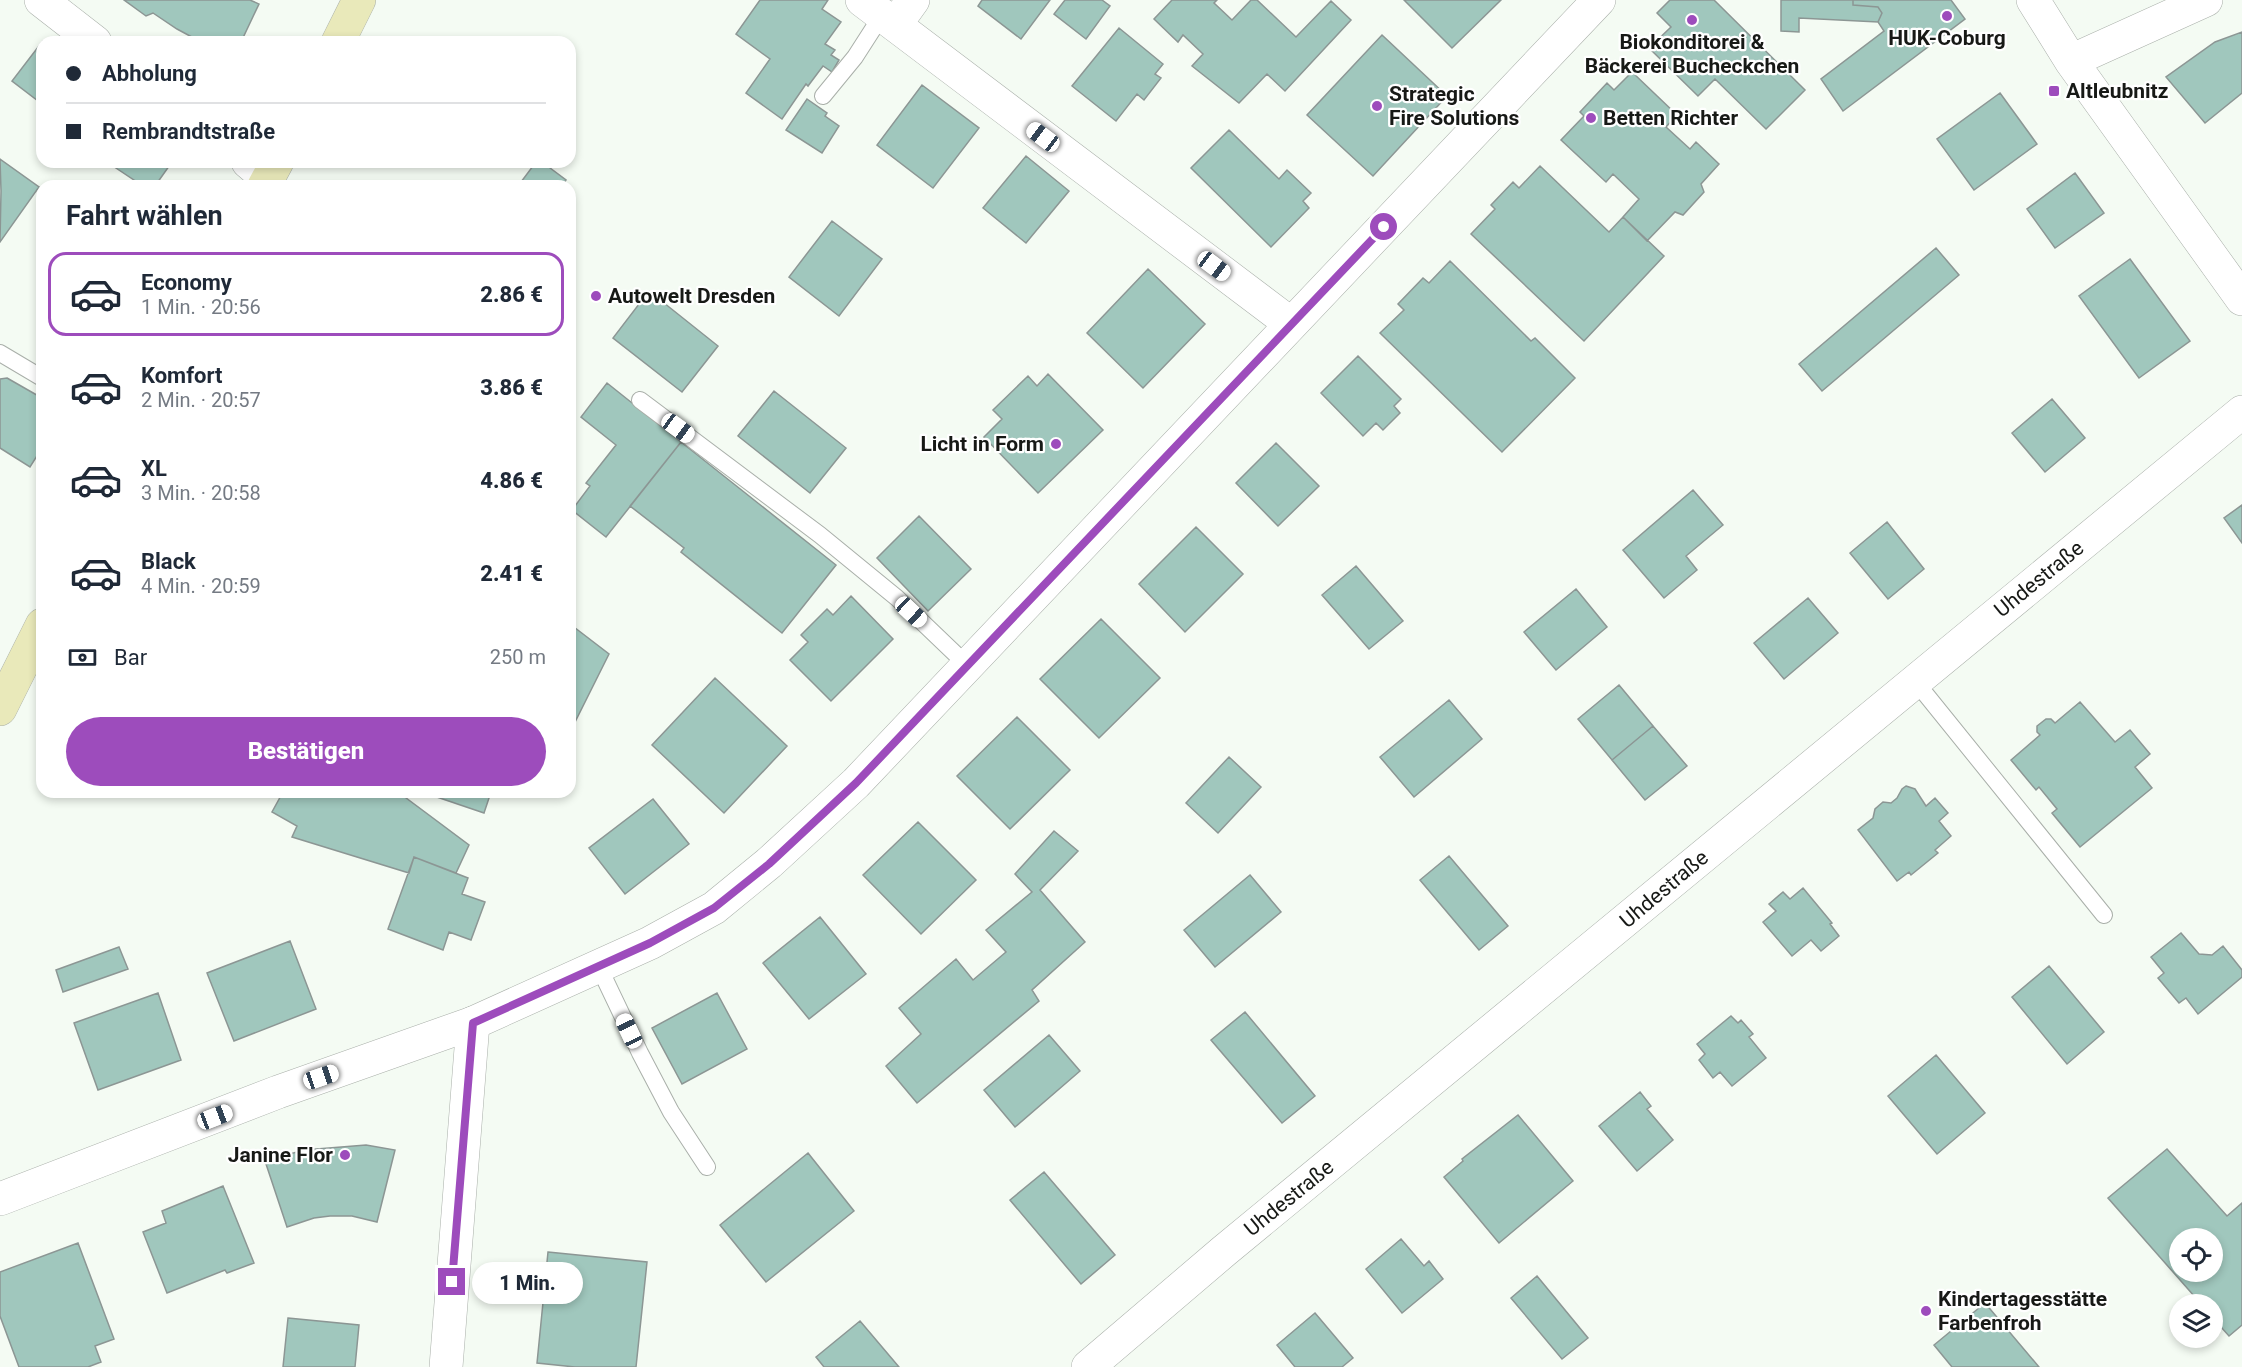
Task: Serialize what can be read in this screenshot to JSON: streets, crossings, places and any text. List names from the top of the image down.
{
  "streets": {
    "street": ["Uhdestraße"]
  },
  "places": {
    "other": [
      "HUK-Coburg",
      "Biokonditorei & Bäckerei Bucheckchen",
      "Strategic Fire Solutions",
      "Betten Richter",
      "Autowelt Dresden",
      "Licht in Form",
      "Janine Flor",
      "Kindertagesstätte Farbenfroh"
    ],
    "transit": ["Altleubnitz"]
  },
  "page": {
    "banner": ["Abholung", "Rembrandtstraße"],
    "heading": "Fahrt wählen",
    "list": [
      {
        "name": "Economy",
        "note": "1 Min. · 20:56",
        "value": "2.86 €"
      },
      {
        "name": "Komfort",
        "note": "2 Min. · 20:57",
        "value": "3.86 €"
      },
      {
        "name": "XL",
        "note": "3 Min. · 20:58",
        "value": "4.86 €"
      },
      {
        "name": "Black",
        "note": "4 Min. · 20:59",
        "value": "2.41 €"
      }
    ],
    "pay": ["Bar", "250 m"],
    "buttons": "Bestätigen",
    "bubble": "1 Min."
  }
}
